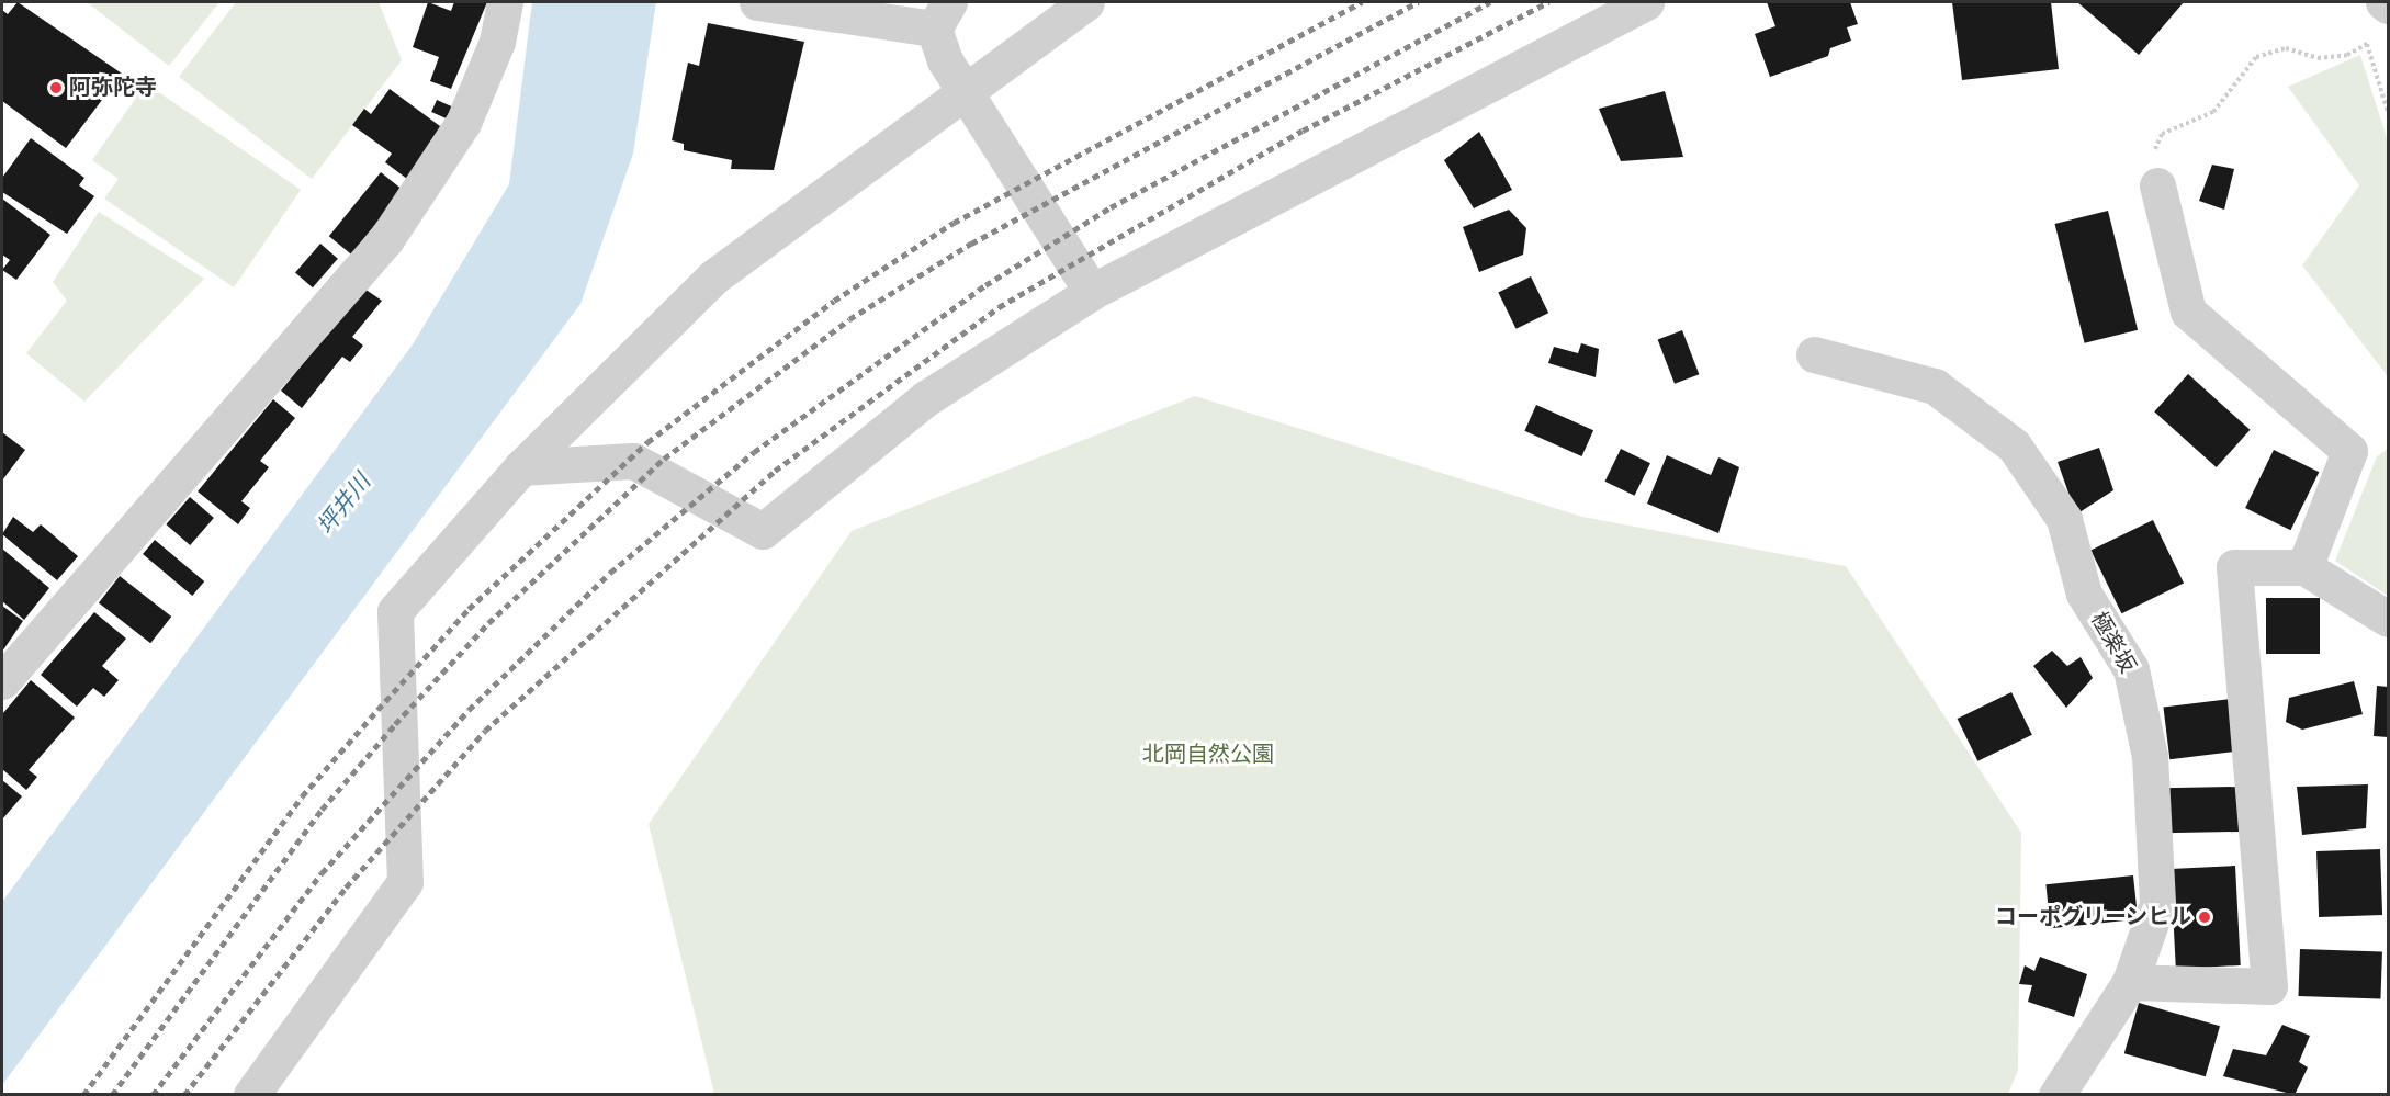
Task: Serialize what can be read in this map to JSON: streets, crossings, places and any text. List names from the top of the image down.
{
  "streets": {
    "street": ["極楽坂"]
  },
  "water": ["坪井川"],
  "parks": ["北岡自然公園"],
  "places": ["阿弥陀寺", "コーポグリーンヒル"]
}
